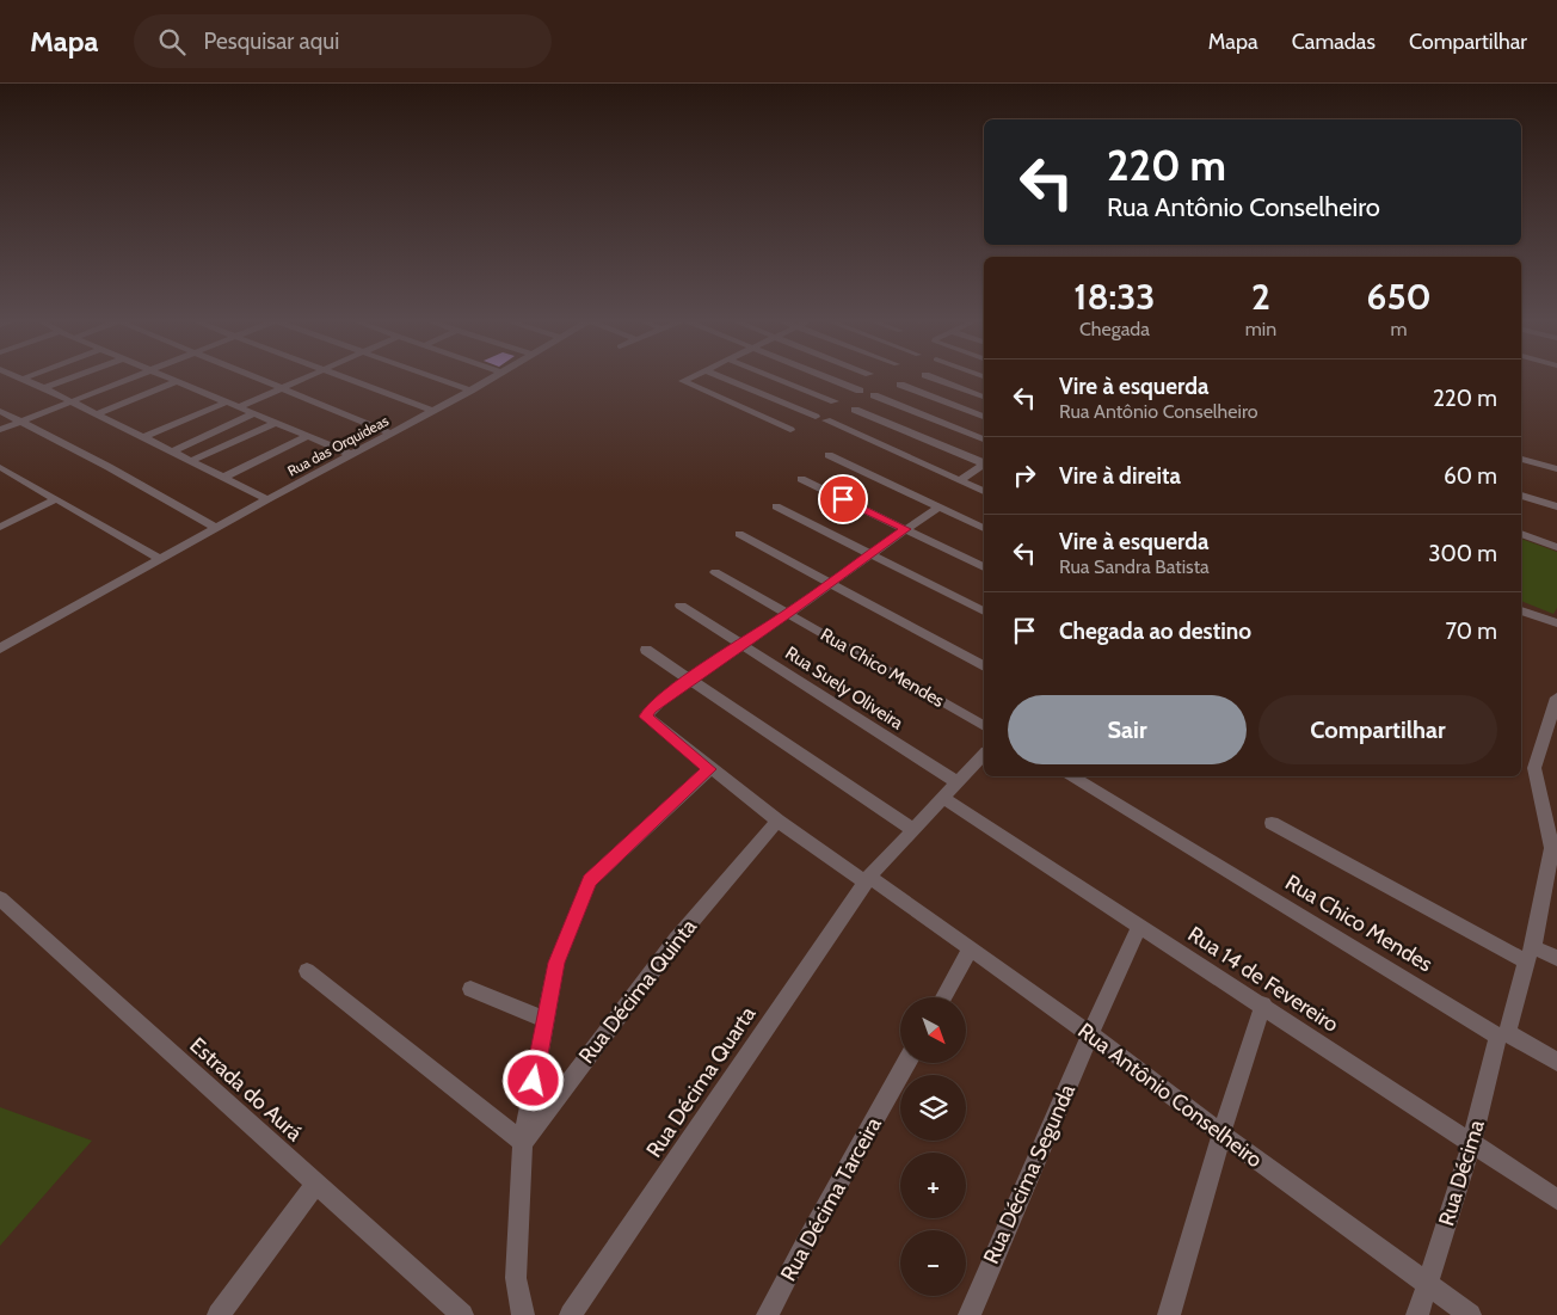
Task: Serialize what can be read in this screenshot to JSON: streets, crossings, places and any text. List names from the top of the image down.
{
  "streets": {
    "street": [
      "Rua das Orquideas",
      "Rua Chico Mendes",
      "Rua Suely Oliveira",
      "Rua 14 de Fevereiro",
      "Rua Décima Quinta",
      "Rua Décima Quarta",
      "Estrada do Aurá",
      "Rua Antônio Conselheiro",
      "Rua Décima",
      "Rua Décima Segunda",
      "Rua Décima Tarceira"
    ]
  },
  "crossings": [
    ["Rua Chico Mendes", "Rua Décima"],
    ["Rua Suely Oliveira", "Rua Décima Quarta"],
    ["Rua 14 de Fevereiro", "Rua Décima Quarta"],
    ["Rua 14 de Fevereiro", "Rua Décima"],
    ["Rua 14 de Fevereiro", "Rua Décima Segunda"],
    ["Rua Décima Quinta", "Rua Antônio Conselheiro"],
    ["Rua Décima Quarta", "Rua Antônio Conselheiro"],
    ["Rua Antônio Conselheiro", "Rua Décima"],
    ["Rua Antônio Conselheiro", "Rua Décima Segunda"]
  ],
  "north": "bottom right",
  "page": {
    "header": "Mapa",
    "search": "Pesquisar aqui",
    "nav": ["Mapa", "Camadas", "Compartilhar"],
    "turn": ["220 m", "Rua Antônio Conselheiro"],
    "eta": [
      "18:33",
      "Chegada",
      "2",
      "min",
      "650",
      "m"
    ],
    "list": [
      {
        "name": "Vire à esquerda",
        "note": "Rua Antônio Conselheiro",
        "value": "220 m"
      },
      {
        "name": "Vire à direita",
        "value": "60 m"
      },
      {
        "name": "Vire à esquerda",
        "note": "Rua Sandra Batista",
        "value": "300 m"
      },
      {
        "name": "Chegada ao destino",
        "value": "70 m"
      }
    ],
    "buttons": ["Sair", "Compartilhar"],
    "map_buttons": ["+", "−"]
  }
}
